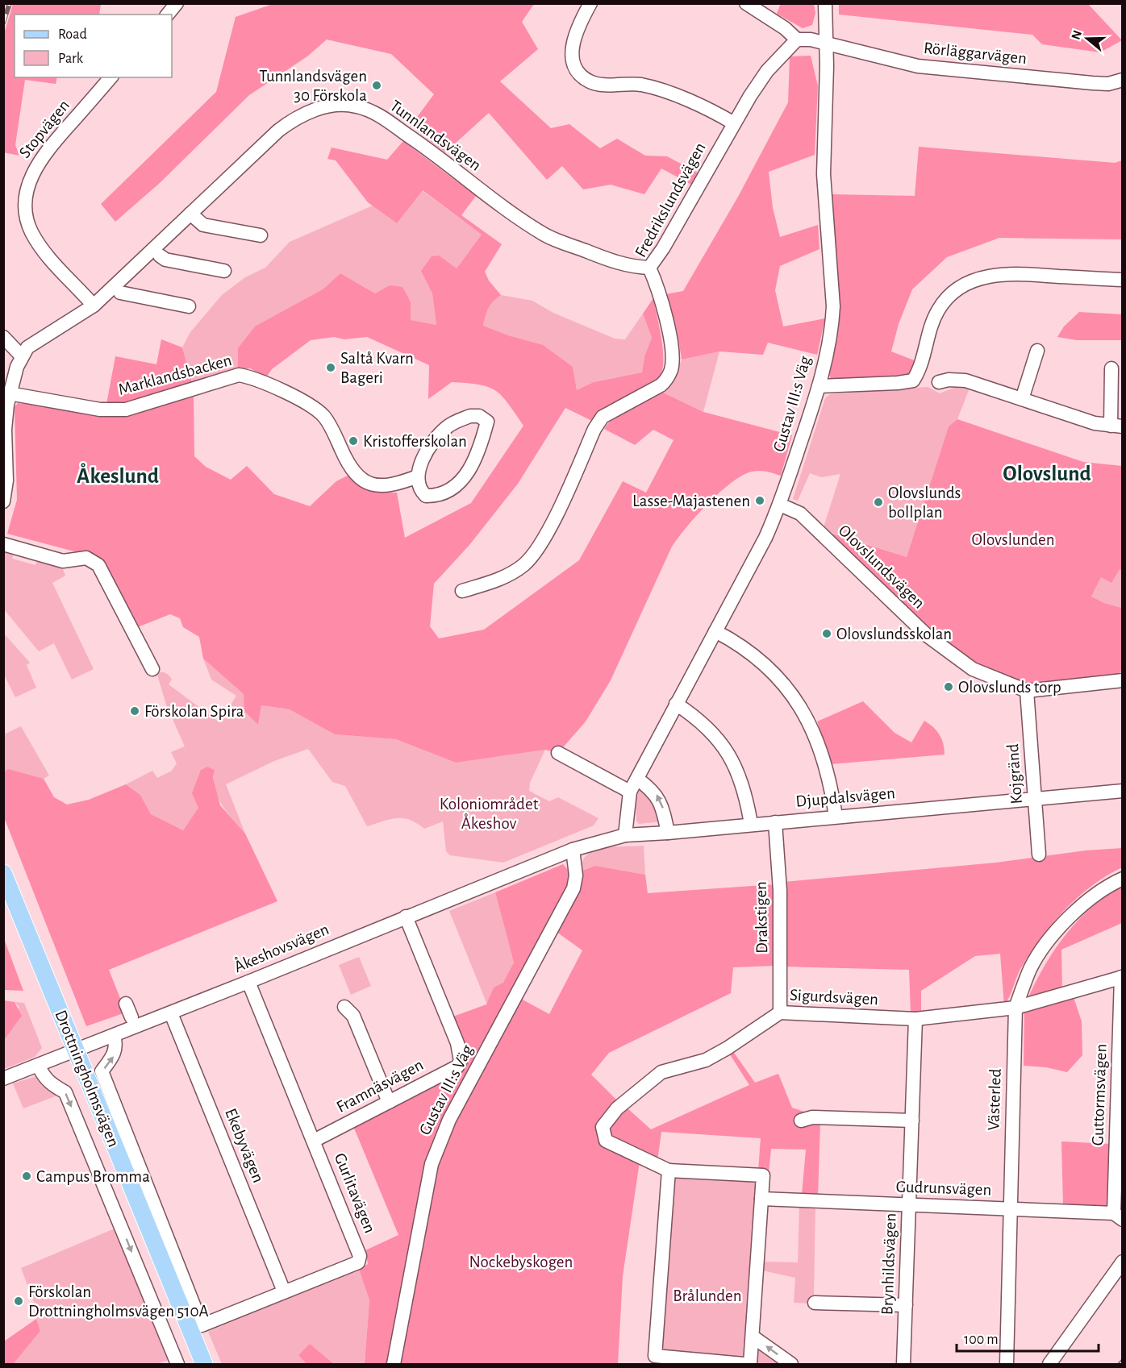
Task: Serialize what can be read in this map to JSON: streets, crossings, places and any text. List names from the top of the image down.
{
  "streets": {
    "main road": ["Drottningholmsvägen"],
    "street": [
      "Rörläggarvägen",
      "Stopvägen",
      "Tunnlandsvägen",
      "Fredrikslundsvägen",
      "Marklandsbacken",
      "Gustav III:s Väg",
      "Olovslundsvägen",
      "Kojgränd",
      "Djupdalsvägen",
      "Drakstigen",
      "Åkeshovsvägen",
      "Sigurdsvägen",
      "Framnäsvägen",
      "Guttormsvägen",
      "Västerled",
      "Ekebyvägen",
      "Gudrunsvägen",
      "Gurlitavägen",
      "Brynhildsvägen"
    ]
  },
  "crossings": [
    ["Rörläggarvägen", "Gustav III:s Väg"],
    ["Stopvägen", "Tunnlandsvägen"],
    ["Tunnlandsvägen", "Fredrikslundsvägen"],
    ["Tunnlandsvägen", "Marklandsbacken"],
    ["Gustav III:s Väg", "Olovslundsvägen"],
    ["Gustav III:s Väg", "Djupdalsvägen"],
    ["Gustav III:s Väg", "Åkeshovsvägen"],
    ["Olovslundsvägen", "Kojgränd"],
    ["Kojgränd", "Djupdalsvägen"],
    ["Djupdalsvägen", "Drakstigen"],
    ["Djupdalsvägen", "Åkeshovsvägen"],
    ["Drakstigen", "Sigurdsvägen"],
    ["Åkeshovsvägen", "Drottningholmsvägen"],
    ["Åkeshovsvägen", "Framnäsvägen"],
    ["Åkeshovsvägen", "Ekebyvägen"],
    ["Åkeshovsvägen", "Gurlitavägen"],
    ["Sigurdsvägen", "Guttormsvägen"],
    ["Sigurdsvägen", "Västerled"],
    ["Sigurdsvägen", "Brynhildsvägen"],
    ["Drottningholmsvägen", "Gurlitavägen"],
    ["Framnäsvägen", "Gurlitavägen"],
    ["Guttormsvägen", "Gudrunsvägen"],
    ["Västerled", "Gudrunsvägen"],
    ["Ekebyvägen", "Gurlitavägen"],
    ["Gudrunsvägen", "Brynhildsvägen"]
  ],
  "districts": ["Olovslund", "Åkeslund"],
  "parks": [
    "Olovslunden",
    "Koloniområdet Åkeshov",
    "Nockebyskogen",
    "Brålunden"
  ],
  "places": [
    "Tunnlandsvägen 30 Förskola",
    "Saltå Kvarn Bageri",
    "Kristofferskolan",
    "Lasse-Majastenen",
    "Olovslunds bollplan",
    "Olovslundsskolan",
    "Olovslunds torp",
    "Förskolan Spira",
    "Campus Bromma",
    "Förskolan Drottningholmsvägen 510A"
  ],
  "legend": ["Road", "Park"],
  "scale_bar": "100 m",
  "north": "left"
}
